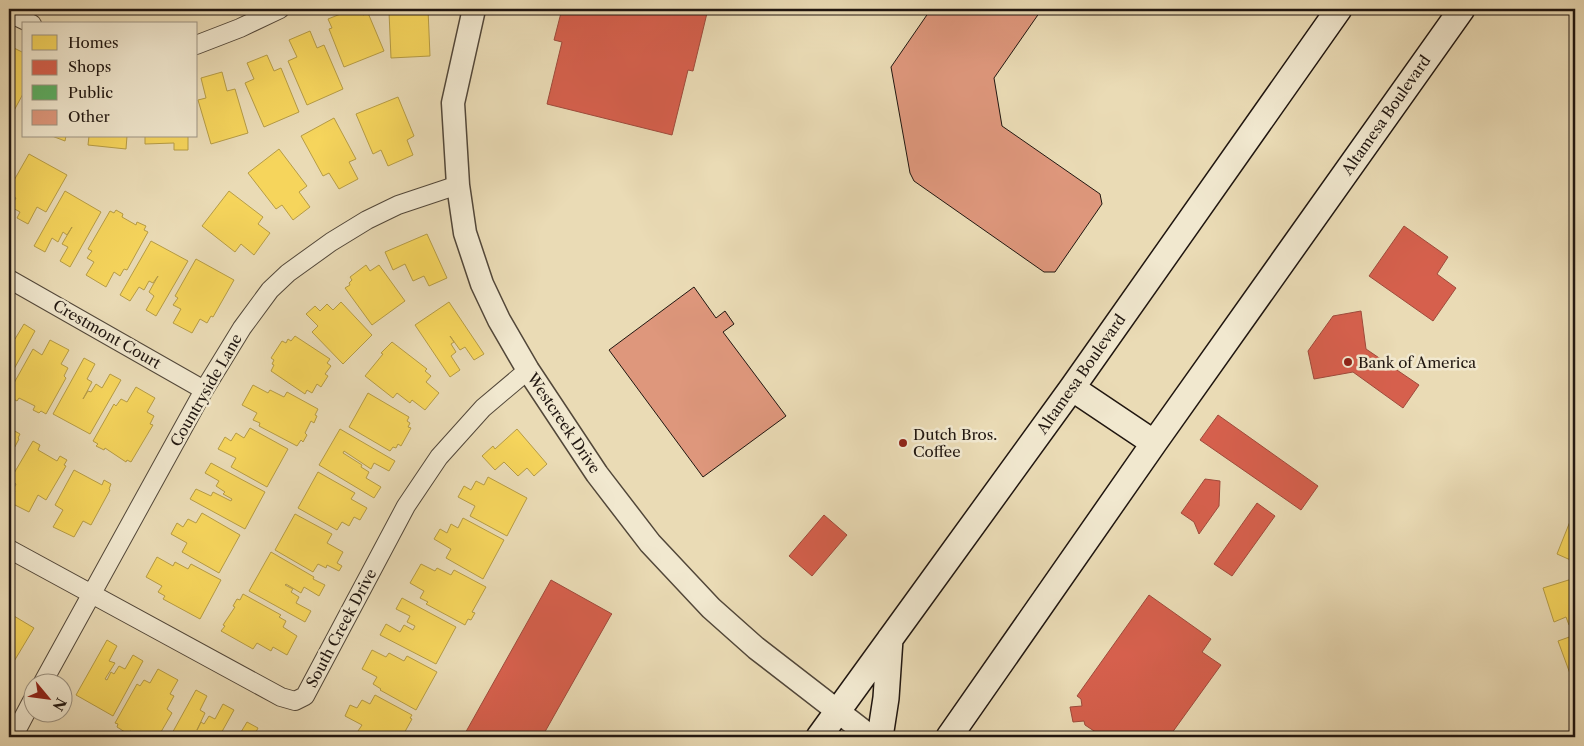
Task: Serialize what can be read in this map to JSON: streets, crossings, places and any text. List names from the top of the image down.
{
  "streets": {
    "main road": ["Altamesa Boulevard"],
    "street": [
      "Crestmont Court",
      "Countryside Lane",
      "Westcreek Drive",
      "South Creek Drive"
    ]
  },
  "crossings": [
    ["Altamesa Boulevard", "Westcreek Drive"],
    ["Crestmont Court", "Countryside Lane"],
    ["Countryside Lane", "Westcreek Drive"],
    ["Countryside Lane", "South Creek Drive"],
    ["Westcreek Drive", "South Creek Drive"]
  ],
  "places": ["Bank of America", "Dutch Bros. Coffee"],
  "legend": [
    "Homes",
    "Shops",
    "Public",
    "Other"
  ],
  "north": "bottom right"
}
